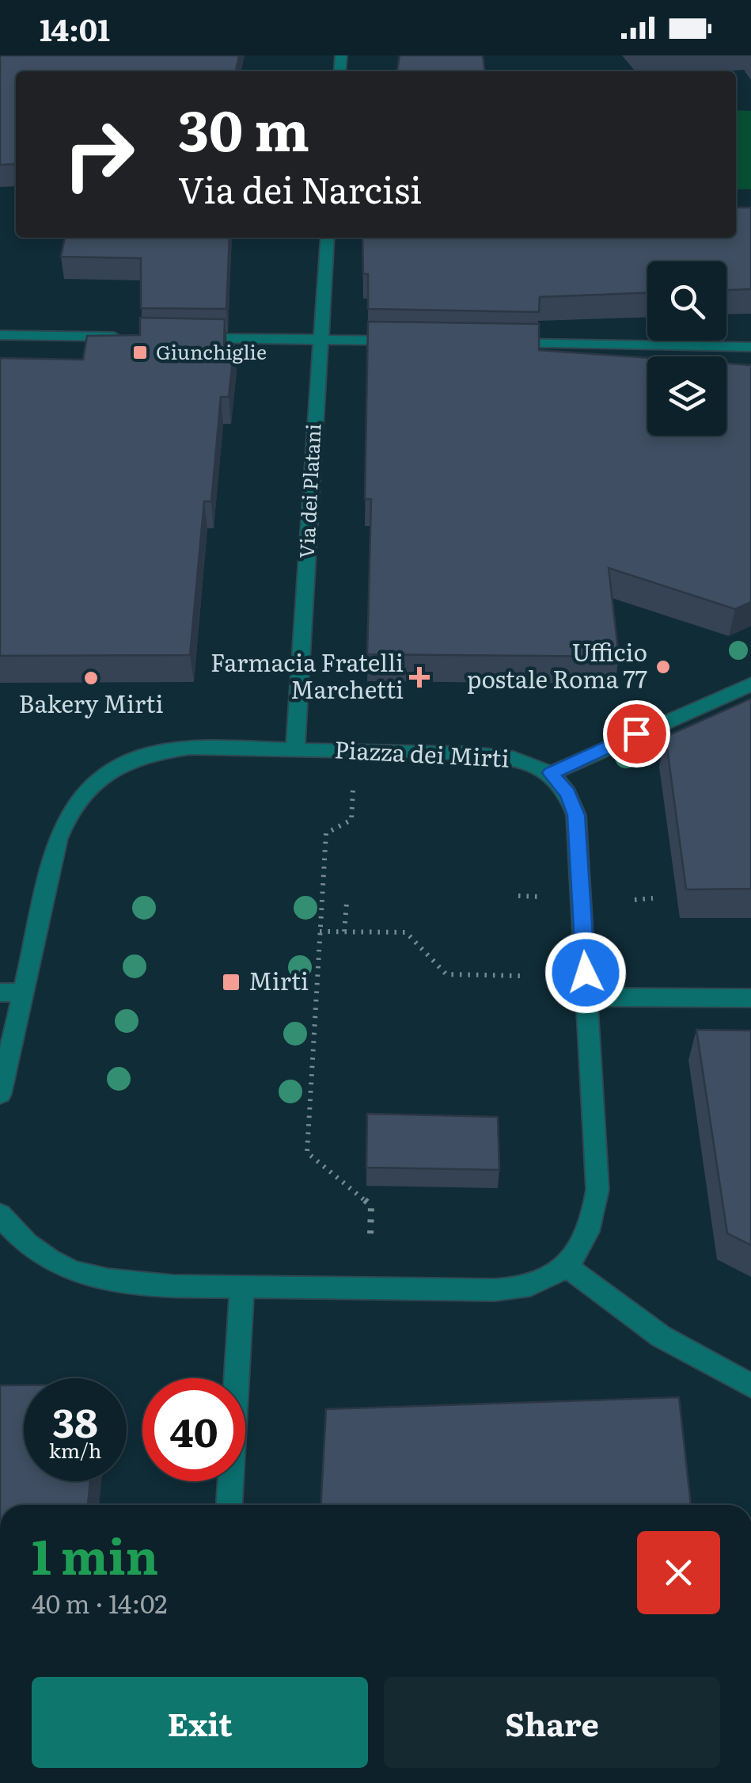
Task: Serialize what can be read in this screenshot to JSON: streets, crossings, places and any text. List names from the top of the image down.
{
  "streets": {
    "street": ["Via dei Platani", "Piazza dei Mirti"]
  },
  "crossings": [
    ["Via dei Platani", "Piazza dei Mirti"]
  ],
  "places": {
    "transit": ["Giunchiglie", "Mirti"],
    "other": ["Ufficio postale Roma 77", "Bakery Mirti"],
    "health": ["Farmacia Fratelli Marchetti"]
  },
  "page": {
    "status": "14:01",
    "turn": ["30 m", "Via dei Narcisi"],
    "speed": "38 km/h",
    "limit": "40",
    "heading": ["1 min", "40 m · 14:02"],
    "buttons": ["Exit", "Share"]
  }
}
